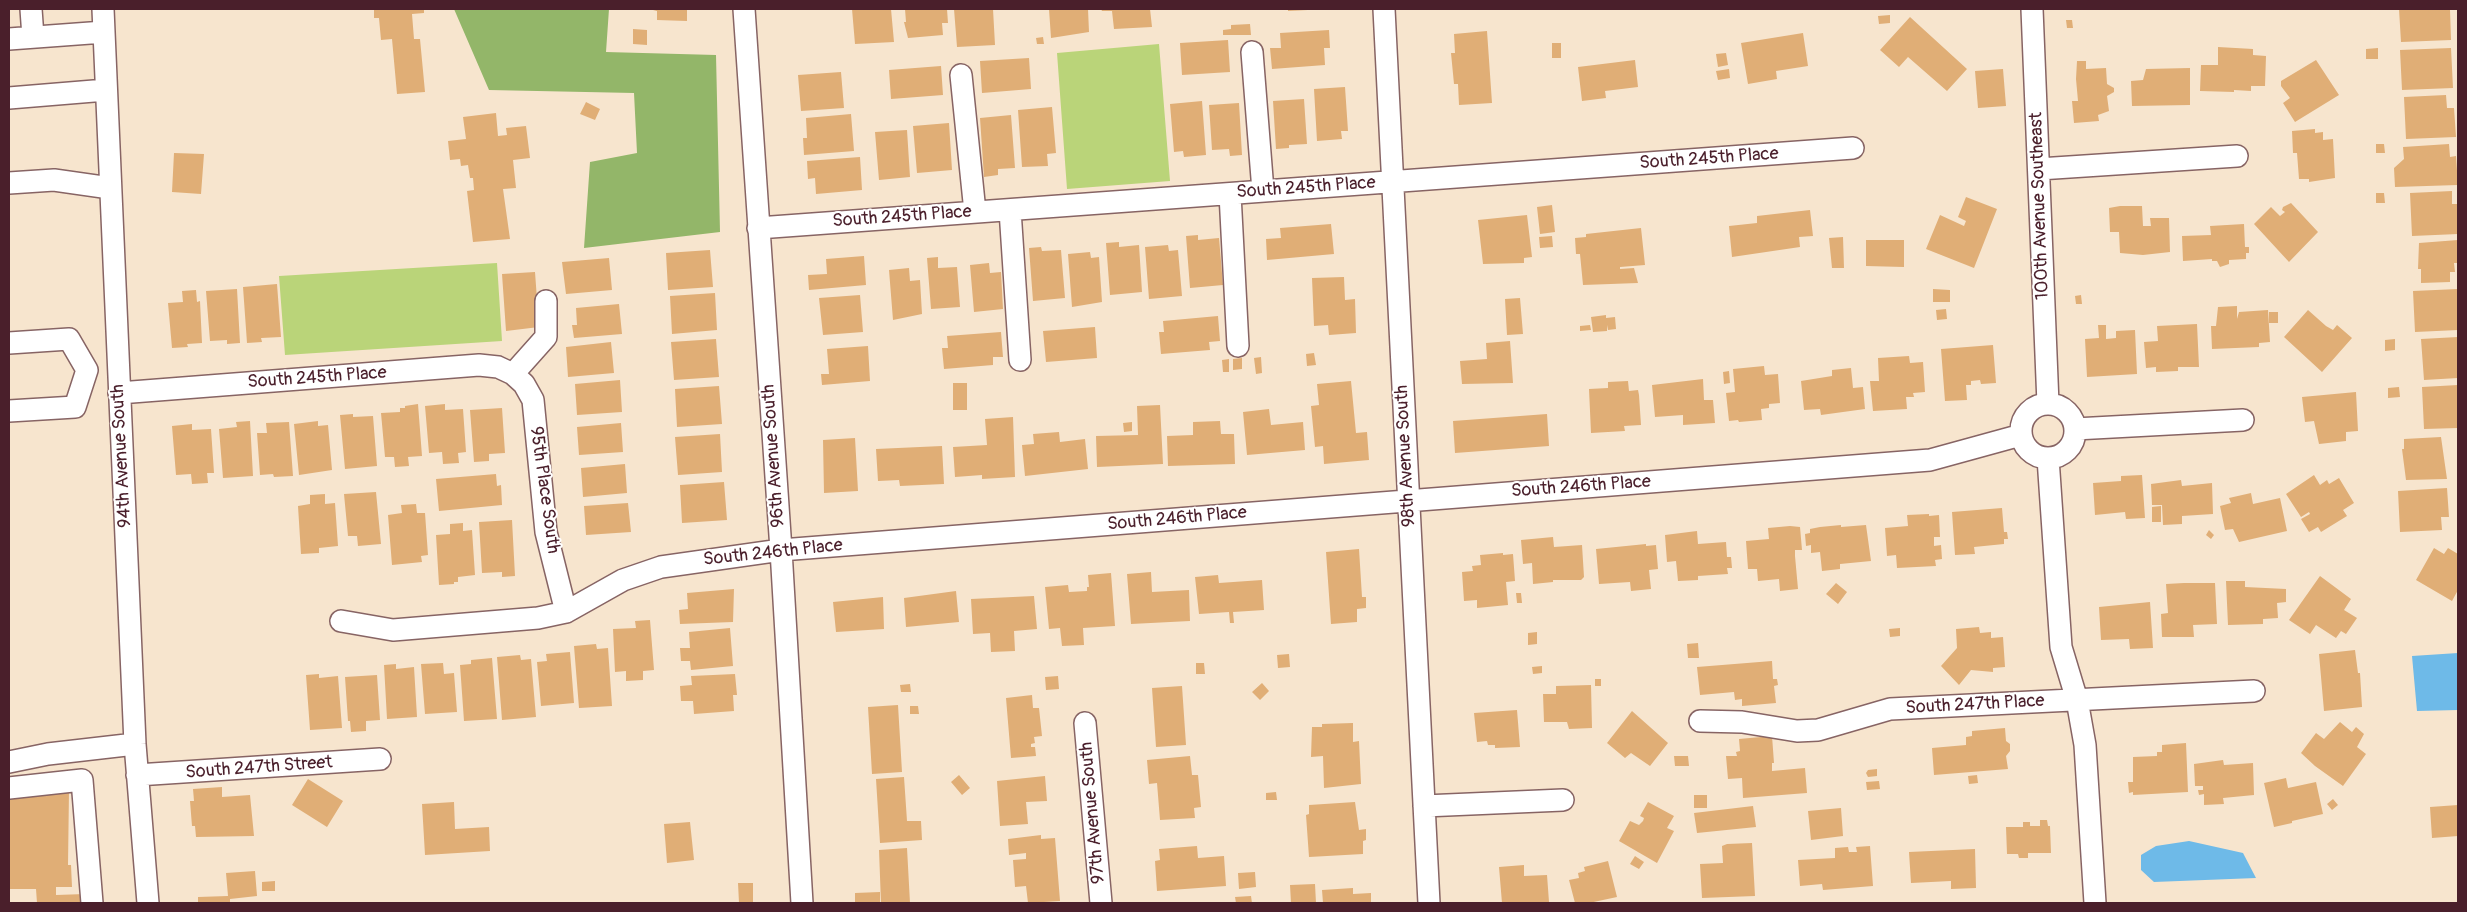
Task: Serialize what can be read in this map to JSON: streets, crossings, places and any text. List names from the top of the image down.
{
  "streets": {
    "street": [
      "South 245th Place",
      "100th Avenue Southeast",
      "94th Avenue South",
      "96th Avenue South",
      "98th Avenue South",
      "South 246th Place",
      "95th Place South",
      "South 247th Place",
      "South 247th Street",
      "97th Avenue South"
    ]
  },
  "crossings": [
    ["South 245th Place", "94th Avenue South"],
    ["South 245th Place", "96th Avenue South"],
    ["South 245th Place", "98th Avenue South"],
    ["South 245th Place", "95th Place South"],
    ["100th Avenue Southeast", "South 246th Place"],
    ["94th Avenue South", "South 247th Street"],
    ["96th Avenue South", "South 246th Place"],
    ["98th Avenue South", "South 246th Place"],
    ["South 246th Place", "95th Place South"]
  ]
}
